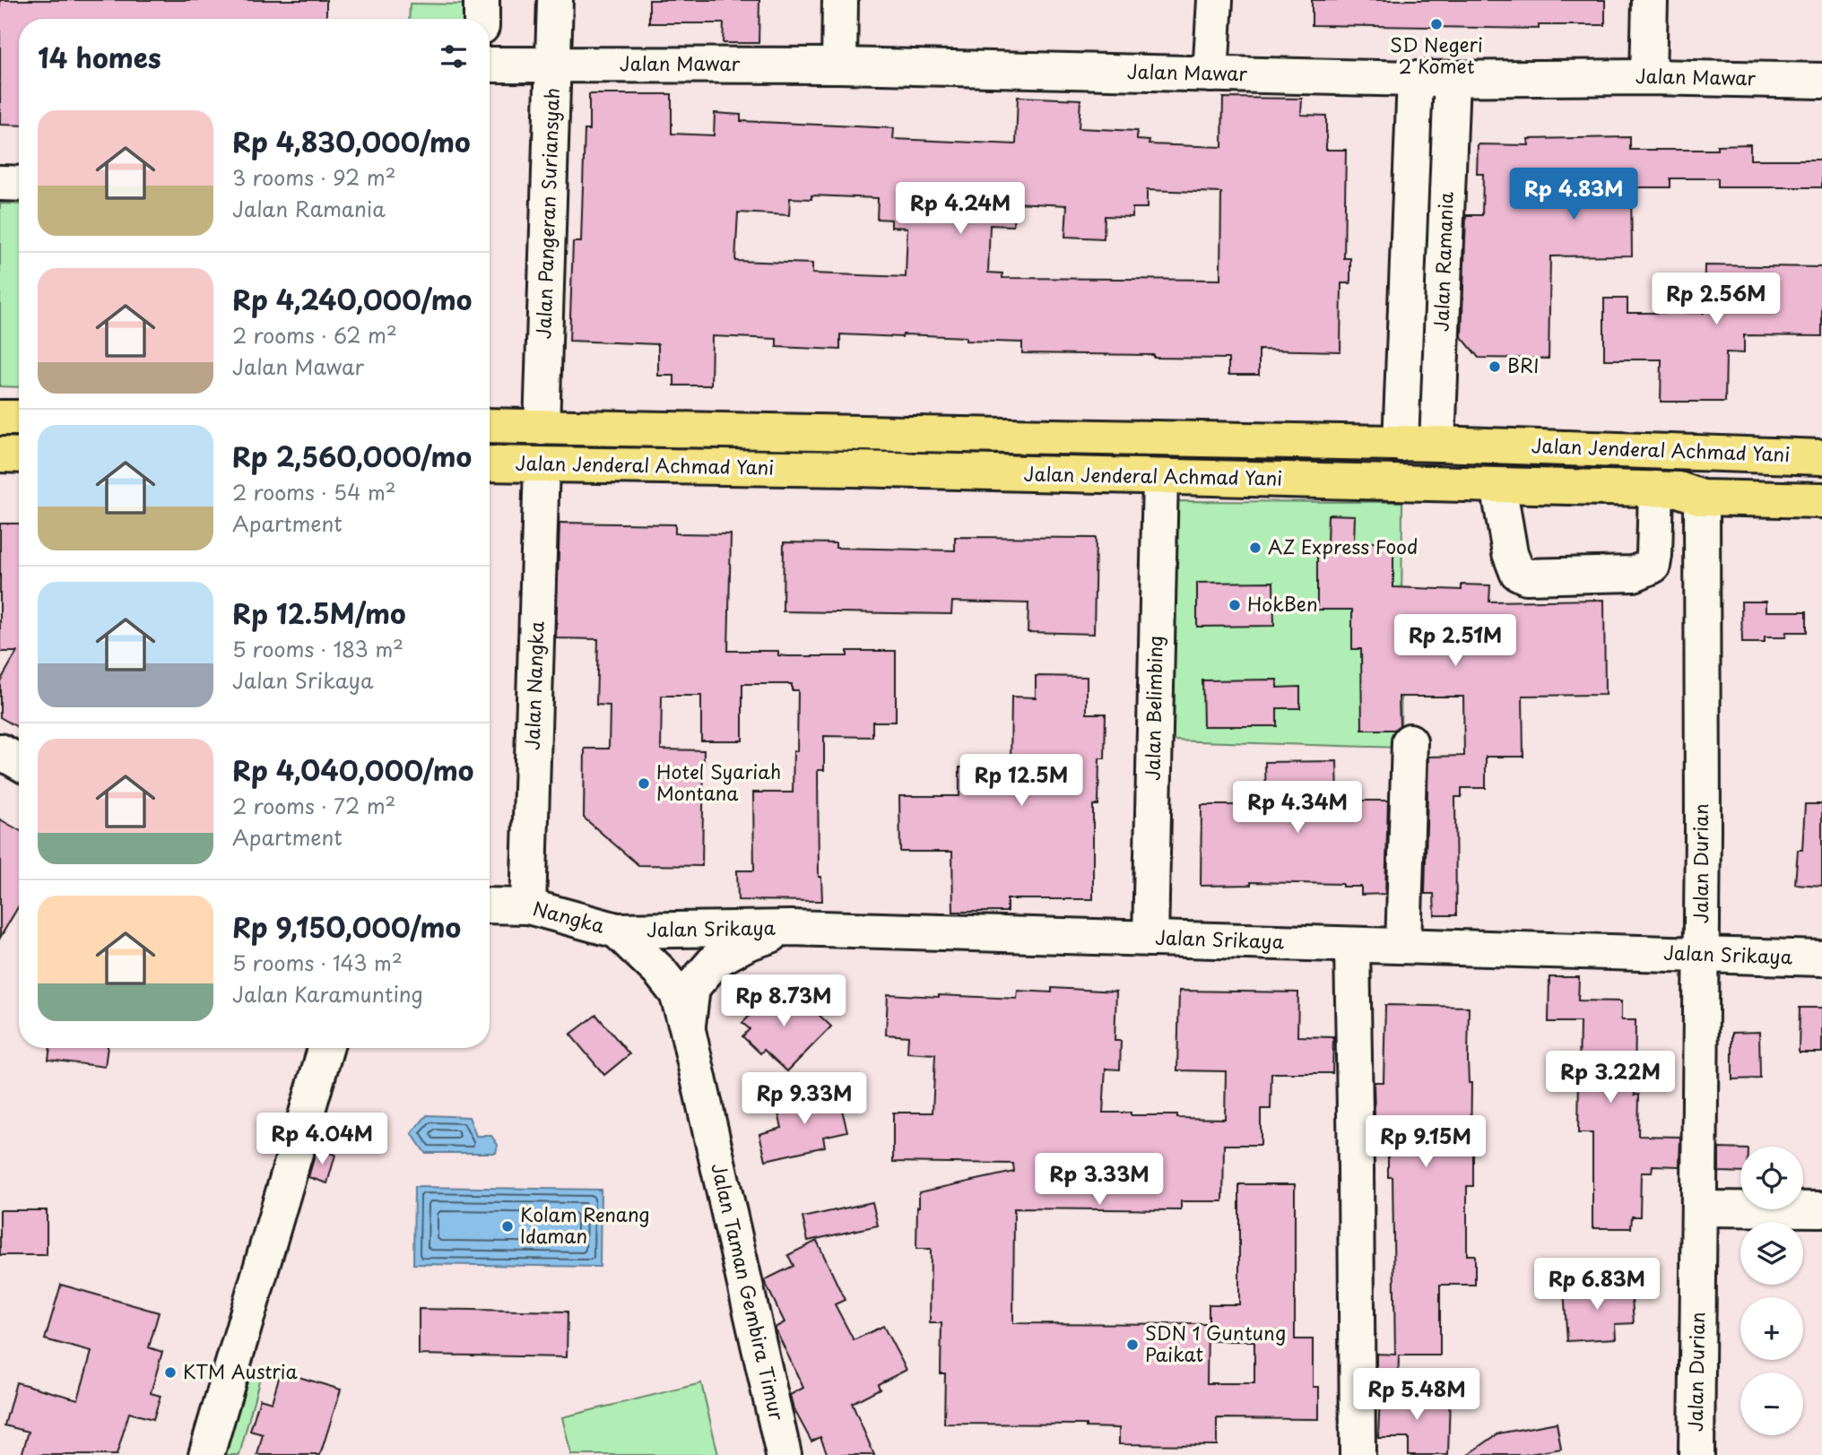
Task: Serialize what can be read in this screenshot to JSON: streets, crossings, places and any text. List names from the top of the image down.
{
  "streets": {
    "highway": ["Jalan Jenderal Achmad Yani"],
    "street": [
      "Jalan Mawar",
      "Jalan Pangeran Suriansyah",
      "Jalan Ramania",
      "Jalan Nangka",
      "Jalan Belimbing",
      "Jalan Durian",
      "Nangka",
      "Jalan Srikaya",
      "Jalan Taman Gembira Timur"
    ]
  },
  "crossings": [
    ["Jalan Mawar", "Jalan Pangeran Suriansyah"],
    ["Jalan Mawar", "Jalan Ramania"],
    ["Jalan Pangeran Suriansyah", "Jalan Jenderal Achmad Yani"],
    ["Jalan Ramania", "Jalan Jenderal Achmad Yani"],
    ["Jalan Jenderal Achmad Yani", "Jalan Nangka"],
    ["Jalan Jenderal Achmad Yani", "Jalan Belimbing"],
    ["Jalan Jenderal Achmad Yani", "Jalan Durian"],
    ["Jalan Nangka", "Nangka"],
    ["Jalan Belimbing", "Jalan Srikaya"],
    ["Jalan Durian", "Jalan Srikaya"],
    ["Nangka", "Jalan Srikaya"],
    ["Nangka", "Jalan Taman Gembira Timur"],
    ["Jalan Srikaya", "Jalan Taman Gembira Timur"]
  ],
  "places": [
    "SD Negeri 2 Komet",
    "BRI",
    "AZ Express Food",
    "HokBen",
    "Hotel Syariah Montana",
    "Kolam Renang Idaman",
    "SDN 1 Guntung Paikat",
    "KTM Austria"
  ],
  "page": {
    "heading": "14 homes",
    "list": [
      {
        "name": "Rp 4,830,000/mo",
        "note": "3 rooms · 92 m² · Jalan Ramania"
      },
      {
        "name": "Rp 4,240,000/mo",
        "note": "2 rooms · 62 m² · Jalan Mawar"
      },
      {
        "name": "Rp 2,560,000/mo",
        "note": "2 rooms · 54 m² · Apartment"
      },
      {
        "name": "Rp 12.5M/mo",
        "note": "5 rooms · 183 m² · Jalan Srikaya"
      },
      {
        "name": "Rp 4,040,000/mo",
        "note": "2 rooms · 72 m² · Apartment"
      },
      {
        "name": "Rp 9,150,000/mo",
        "note": "5 rooms · 143 m² · Jalan Karamunting"
      }
    ],
    "price": [
      "Rp 4.83M",
      "Rp 4.24M",
      "Rp 2.56M",
      "Rp 2.51M",
      "Rp 12.5M",
      "Rp 4.34M",
      "Rp 8.73M",
      "Rp 3.22M",
      "Rp 9.33M",
      "Rp 4.04M",
      "Rp 9.15M",
      "Rp 3.33M",
      "Rp 6.83M",
      "Rp 5.48M"
    ],
    "map_buttons": ["+", "−"]
  }
}
